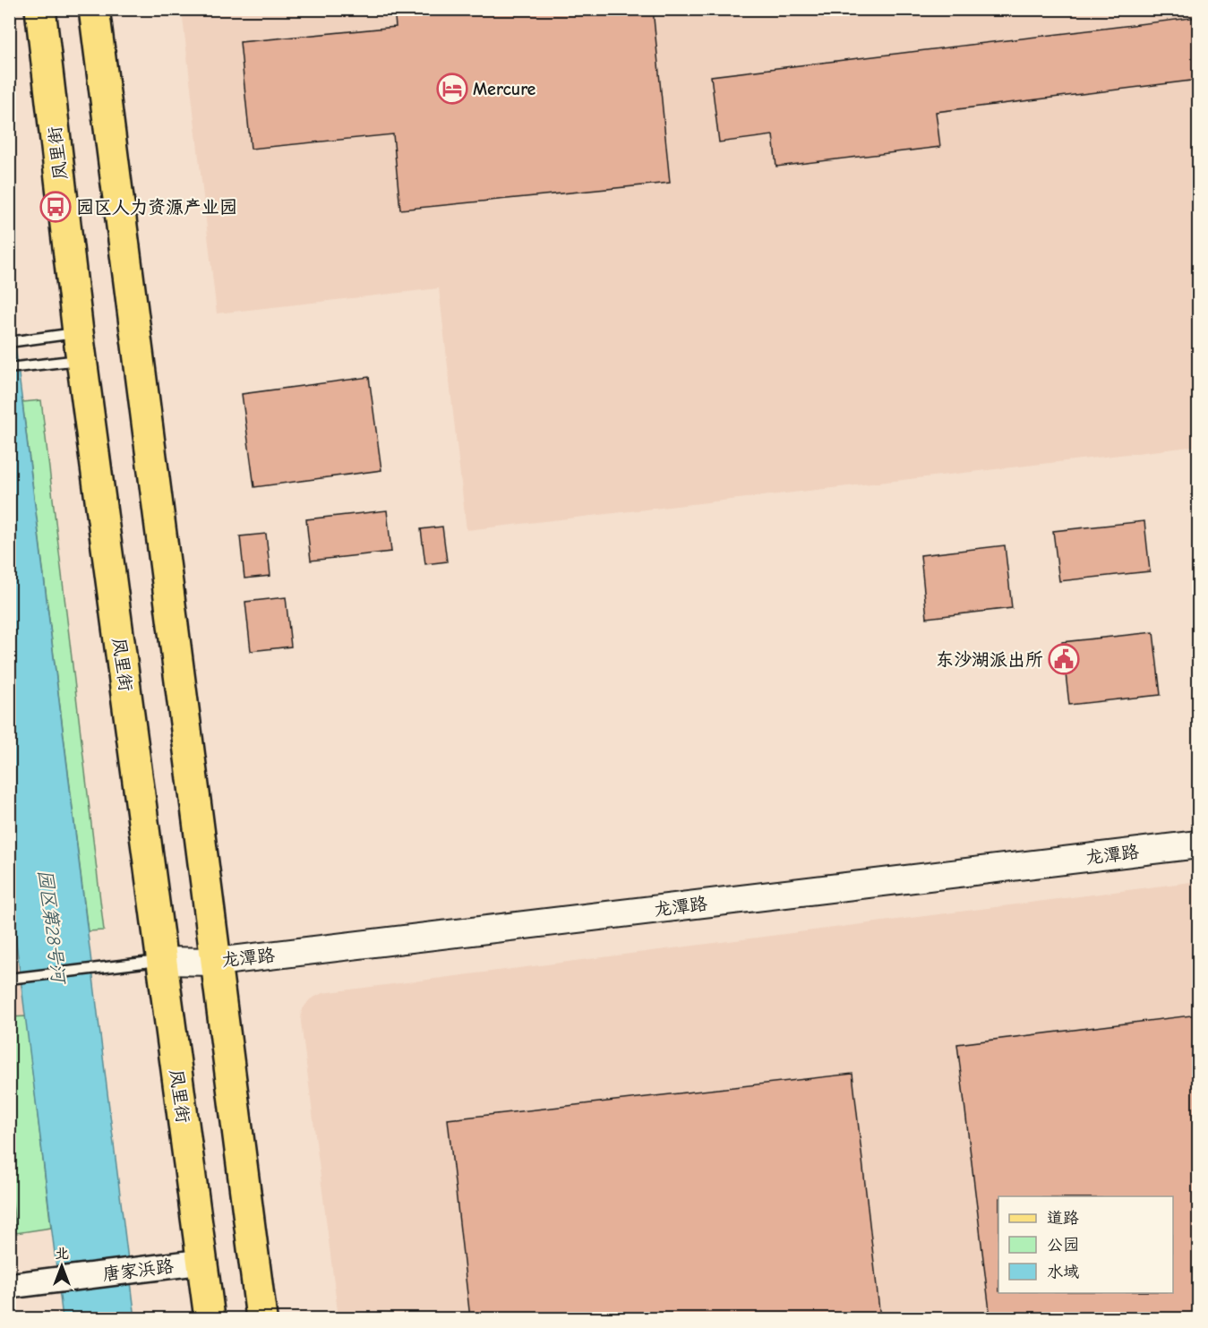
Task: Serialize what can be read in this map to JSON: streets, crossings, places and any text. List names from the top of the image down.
{
  "streets": {
    "main road": ["凤里街", "龙潭路"],
    "street": ["唐家浜路"]
  },
  "crossings": [
    ["凤里街", "龙潭路"],
    ["凤里街", "唐家浜路"]
  ],
  "water": ["园区第28号河"],
  "places": {
    "hotel": ["Mercure"],
    "bus stop": ["园区人力资源产业园"],
    "public building": ["东沙湖派出所"]
  },
  "legend": ["道路", "公园", "水域"],
  "north": "top"
}
